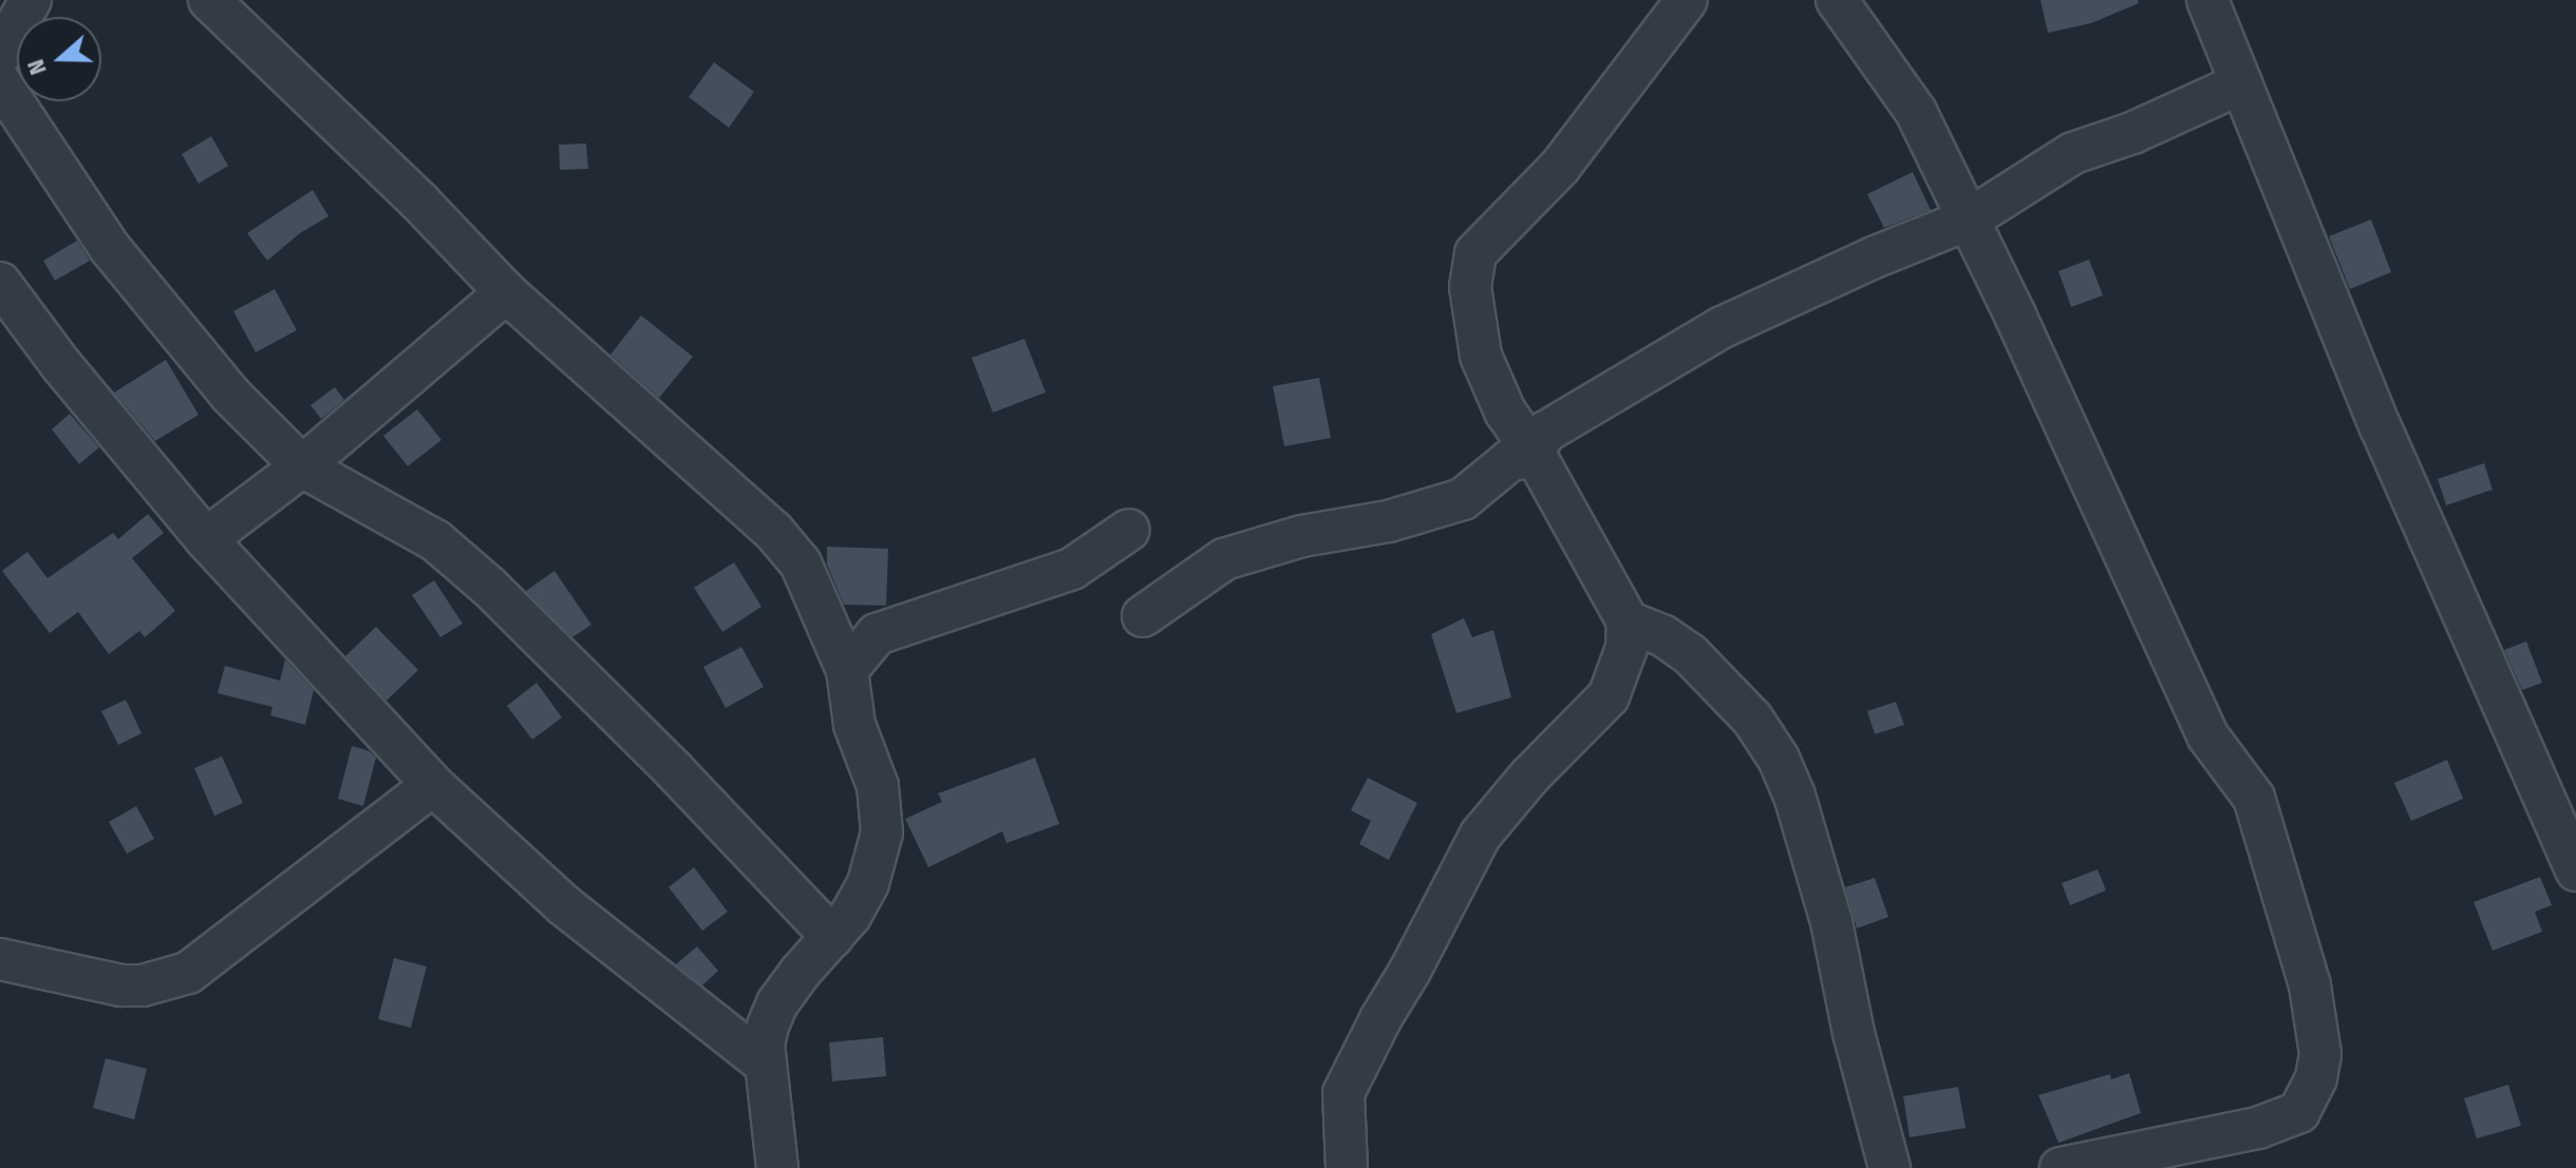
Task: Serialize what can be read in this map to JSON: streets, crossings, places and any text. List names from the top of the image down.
{
  "north": "left"
}
